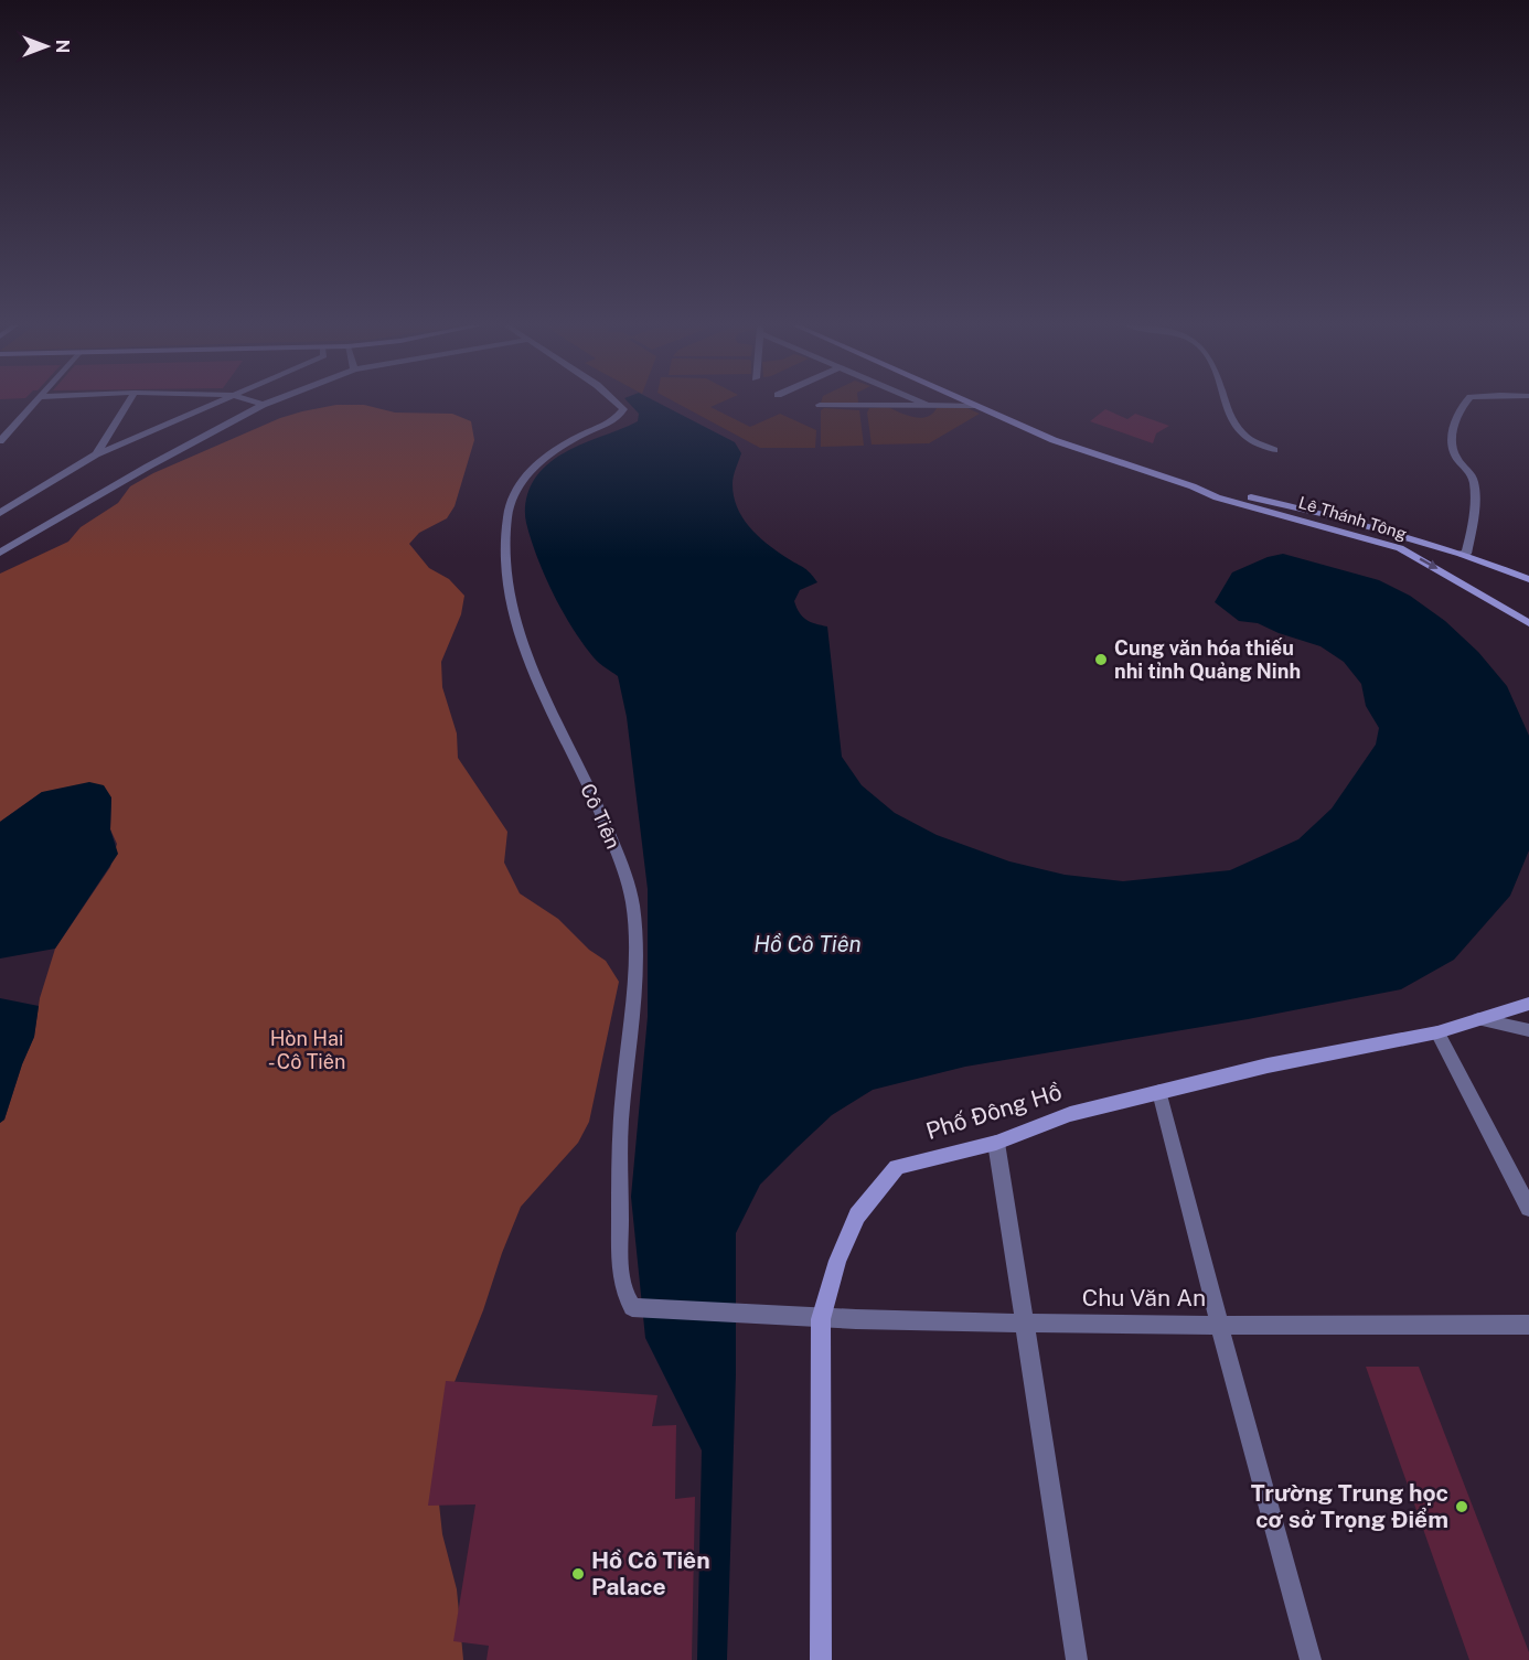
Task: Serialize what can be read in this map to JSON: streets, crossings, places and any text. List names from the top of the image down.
{
  "streets": {
    "main road": ["Lê Thánh Tông", "Phố Đông Hồ"],
    "street": ["Cô Tiên", "Chu Văn An"]
  },
  "crossings": [
    ["Cô Tiên", "Chu Văn An"],
    ["Phố Đông Hồ", "Chu Văn An"]
  ],
  "water": ["Hồ Cô Tiên"],
  "parks": ["Hòn Hai - Cô Tiên"],
  "places": ["Cung văn hóa thiếu nhi tỉnh Quảng Ninh", "Trường Trung học cơ sở Trọng Điểm", "Hồ Cô Tiên Palace"],
  "north": "right"
}
